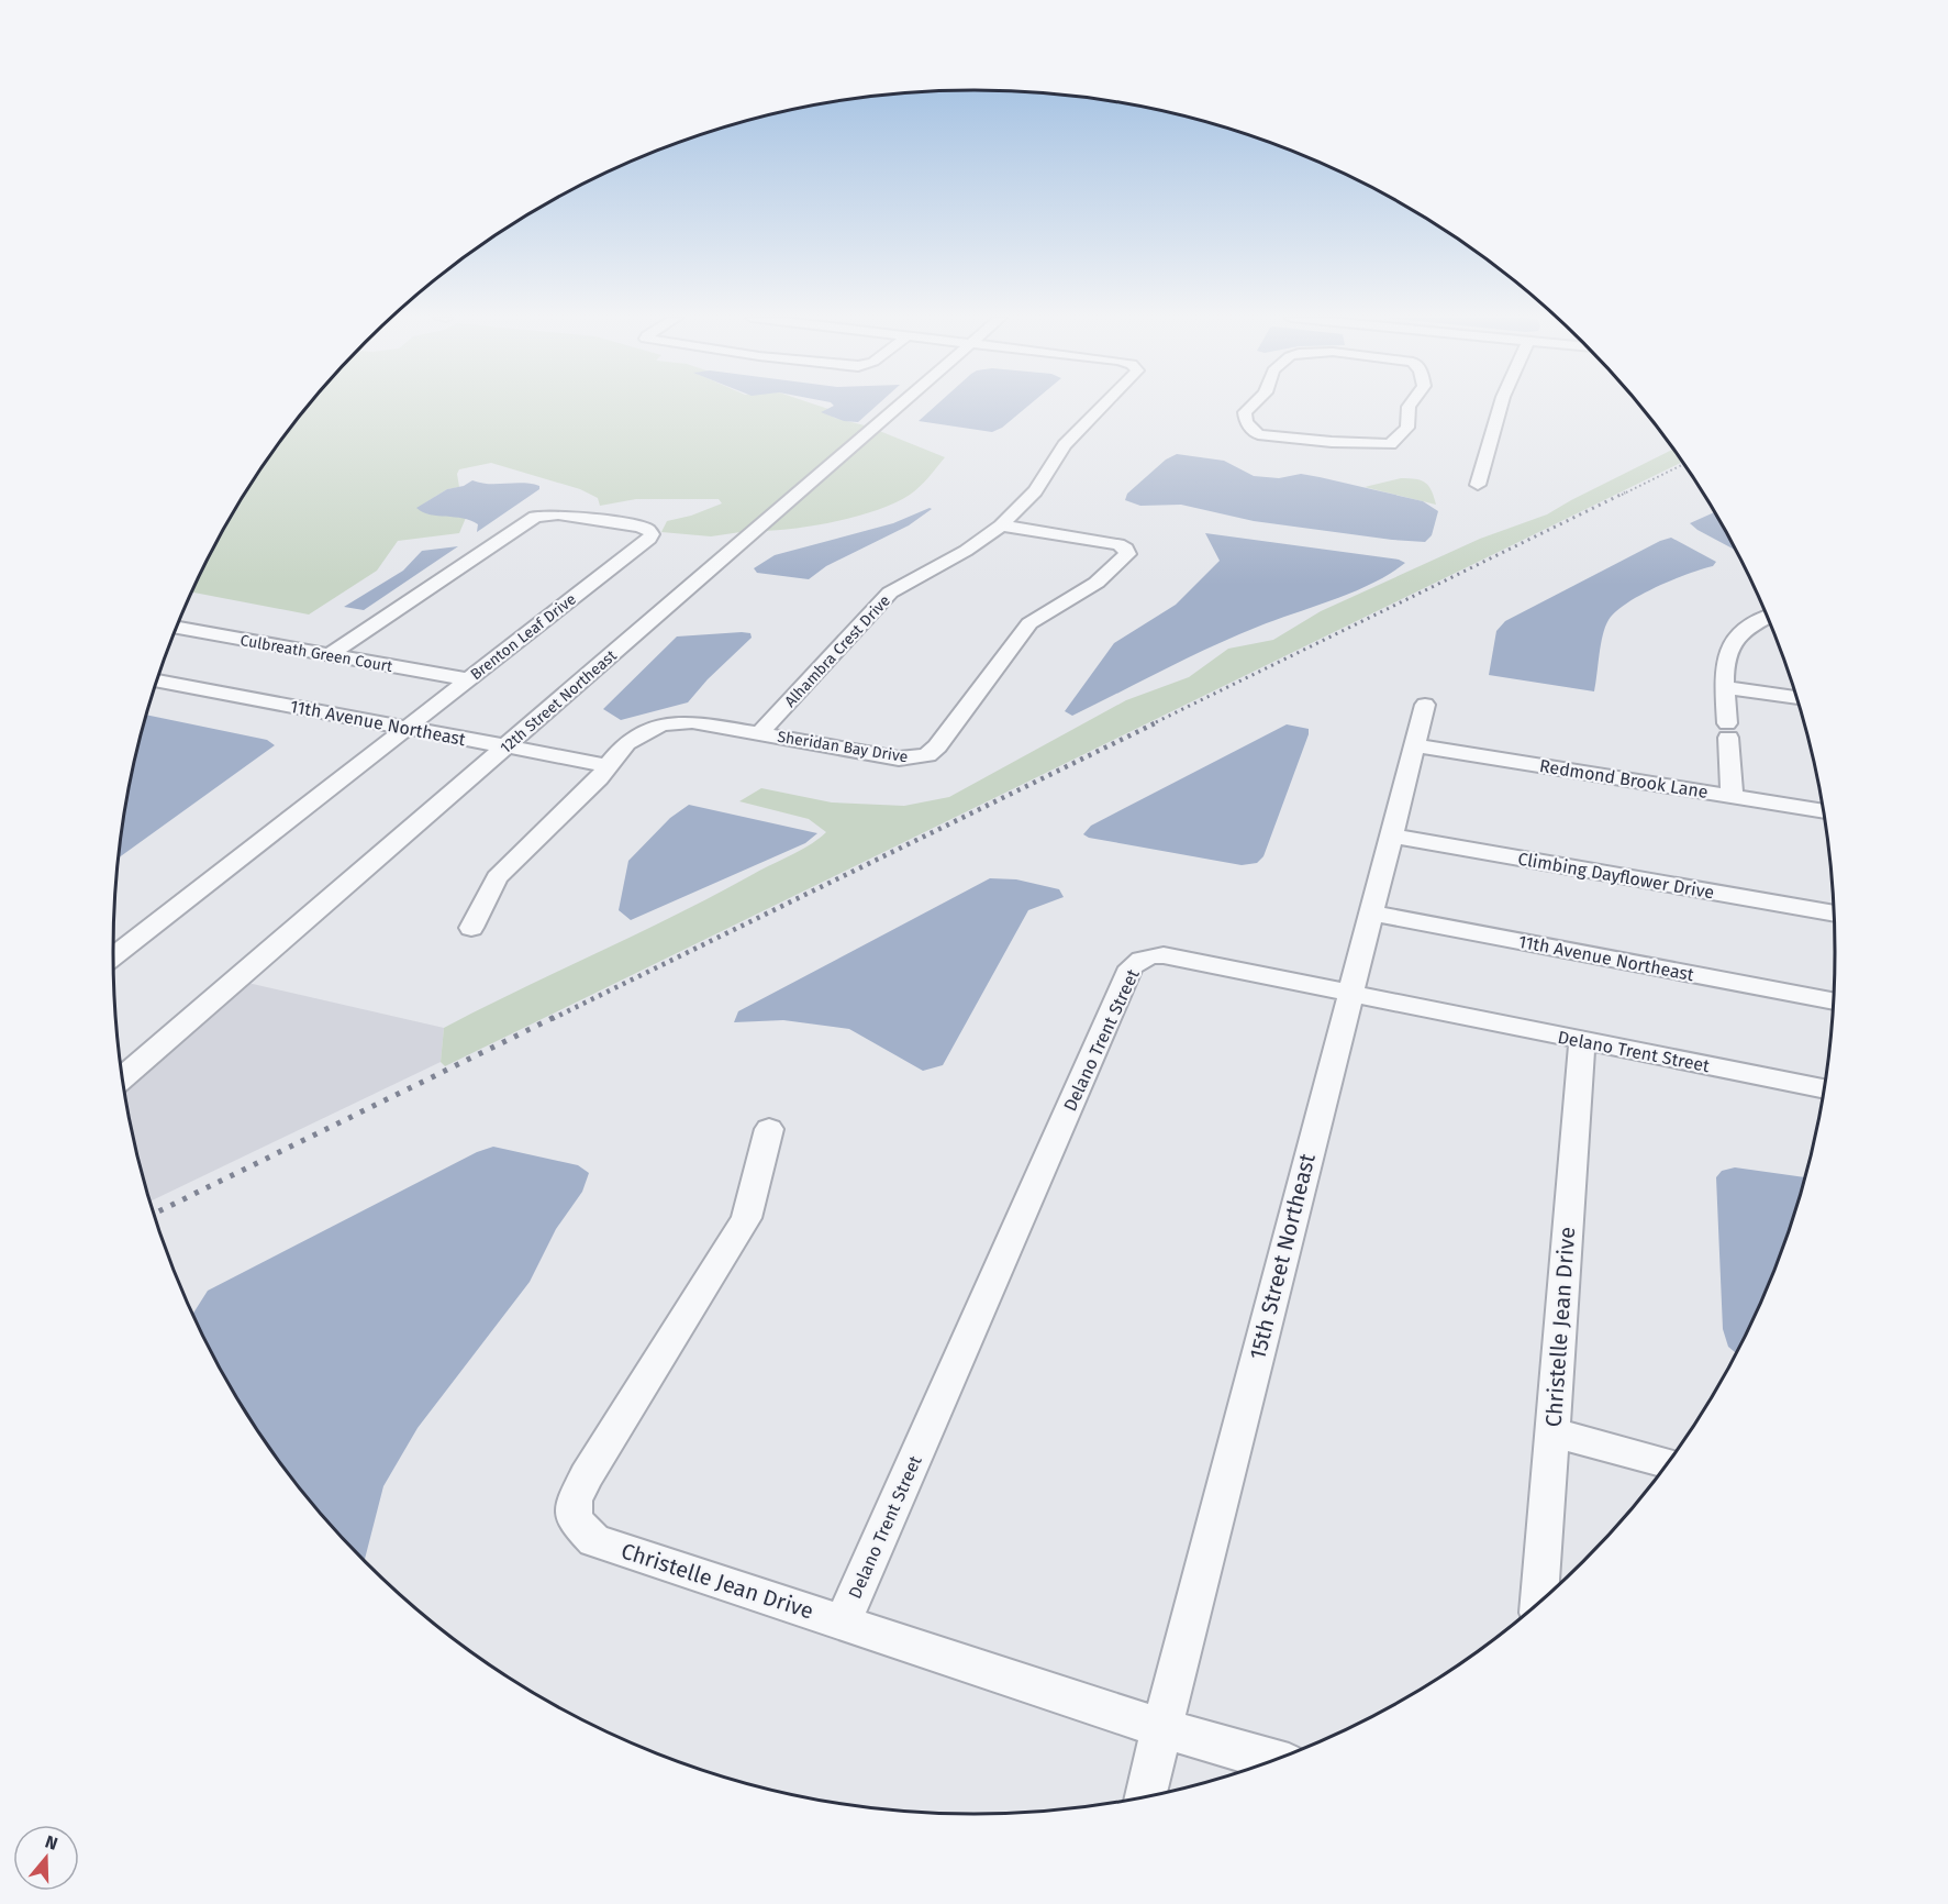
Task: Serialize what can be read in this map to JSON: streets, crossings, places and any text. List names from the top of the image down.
{
  "streets": {
    "street": [
      "Brenton Leaf Drive",
      "Alhambra Crest Drive",
      "Culbreath Green Court",
      "12th Street Northeast",
      "11th Avenue Northeast",
      "Sheridan Bay Drive",
      "Redmond Brook Lane",
      "Climbing Dayflower Drive",
      "Delano Trent Street",
      "15th Street Northeast",
      "Christelle Jean Drive"
    ]
  },
  "crossings": [
    ["Brenton Leaf Drive", "Culbreath Green Court"],
    ["Brenton Leaf Drive", "11th Avenue Northeast"],
    ["Alhambra Crest Drive", "Sheridan Bay Drive"],
    ["12th Street Northeast", "11th Avenue Northeast"],
    ["11th Avenue Northeast", "Sheridan Bay Drive"],
    ["11th Avenue Northeast", "15th Street Northeast"],
    ["Redmond Brook Lane", "15th Street Northeast"],
    ["Climbing Dayflower Drive", "15th Street Northeast"],
    ["Delano Trent Street", "15th Street Northeast"],
    ["Delano Trent Street", "Christelle Jean Drive"],
    ["15th Street Northeast", "Christelle Jean Drive"]
  ],
  "north": "top"
}
